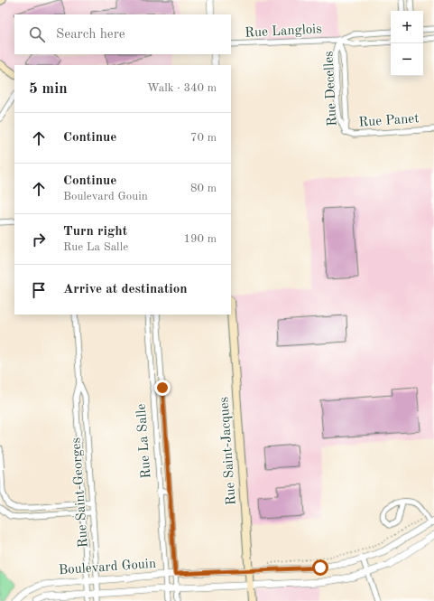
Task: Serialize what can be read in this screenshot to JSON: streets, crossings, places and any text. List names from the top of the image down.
{
  "streets": {
    "main road": ["Rue Saint-Jacques"],
    "street": [
      "Rue Langlois",
      "Rue Decelles",
      "Rue Panet",
      "Rue La Salle",
      "Rue Saint-Georges",
      "Boulevard Gouin"
    ]
  },
  "crossings": [
    ["Rue Langlois", "Rue Decelles"],
    ["Rue Decelles", "Rue Panet"],
    ["Rue La Salle", "Boulevard Gouin"],
    ["Rue Saint-Jacques", "Boulevard Gouin"],
    ["Rue Saint-Georges", "Boulevard Gouin"]
  ],
  "page": {
    "map_buttons": ["+", "−"],
    "search": "Search here",
    "heading": ["5 min", "Walk · 340 m"],
    "list": [
      ["Continue", "70 m"],
      ["Continue", "Boulevard Gouin", "80 m"],
      ["Turn right", "Rue La Salle", "190 m"],
      "Arrive at destination"
    ]
  }
}
